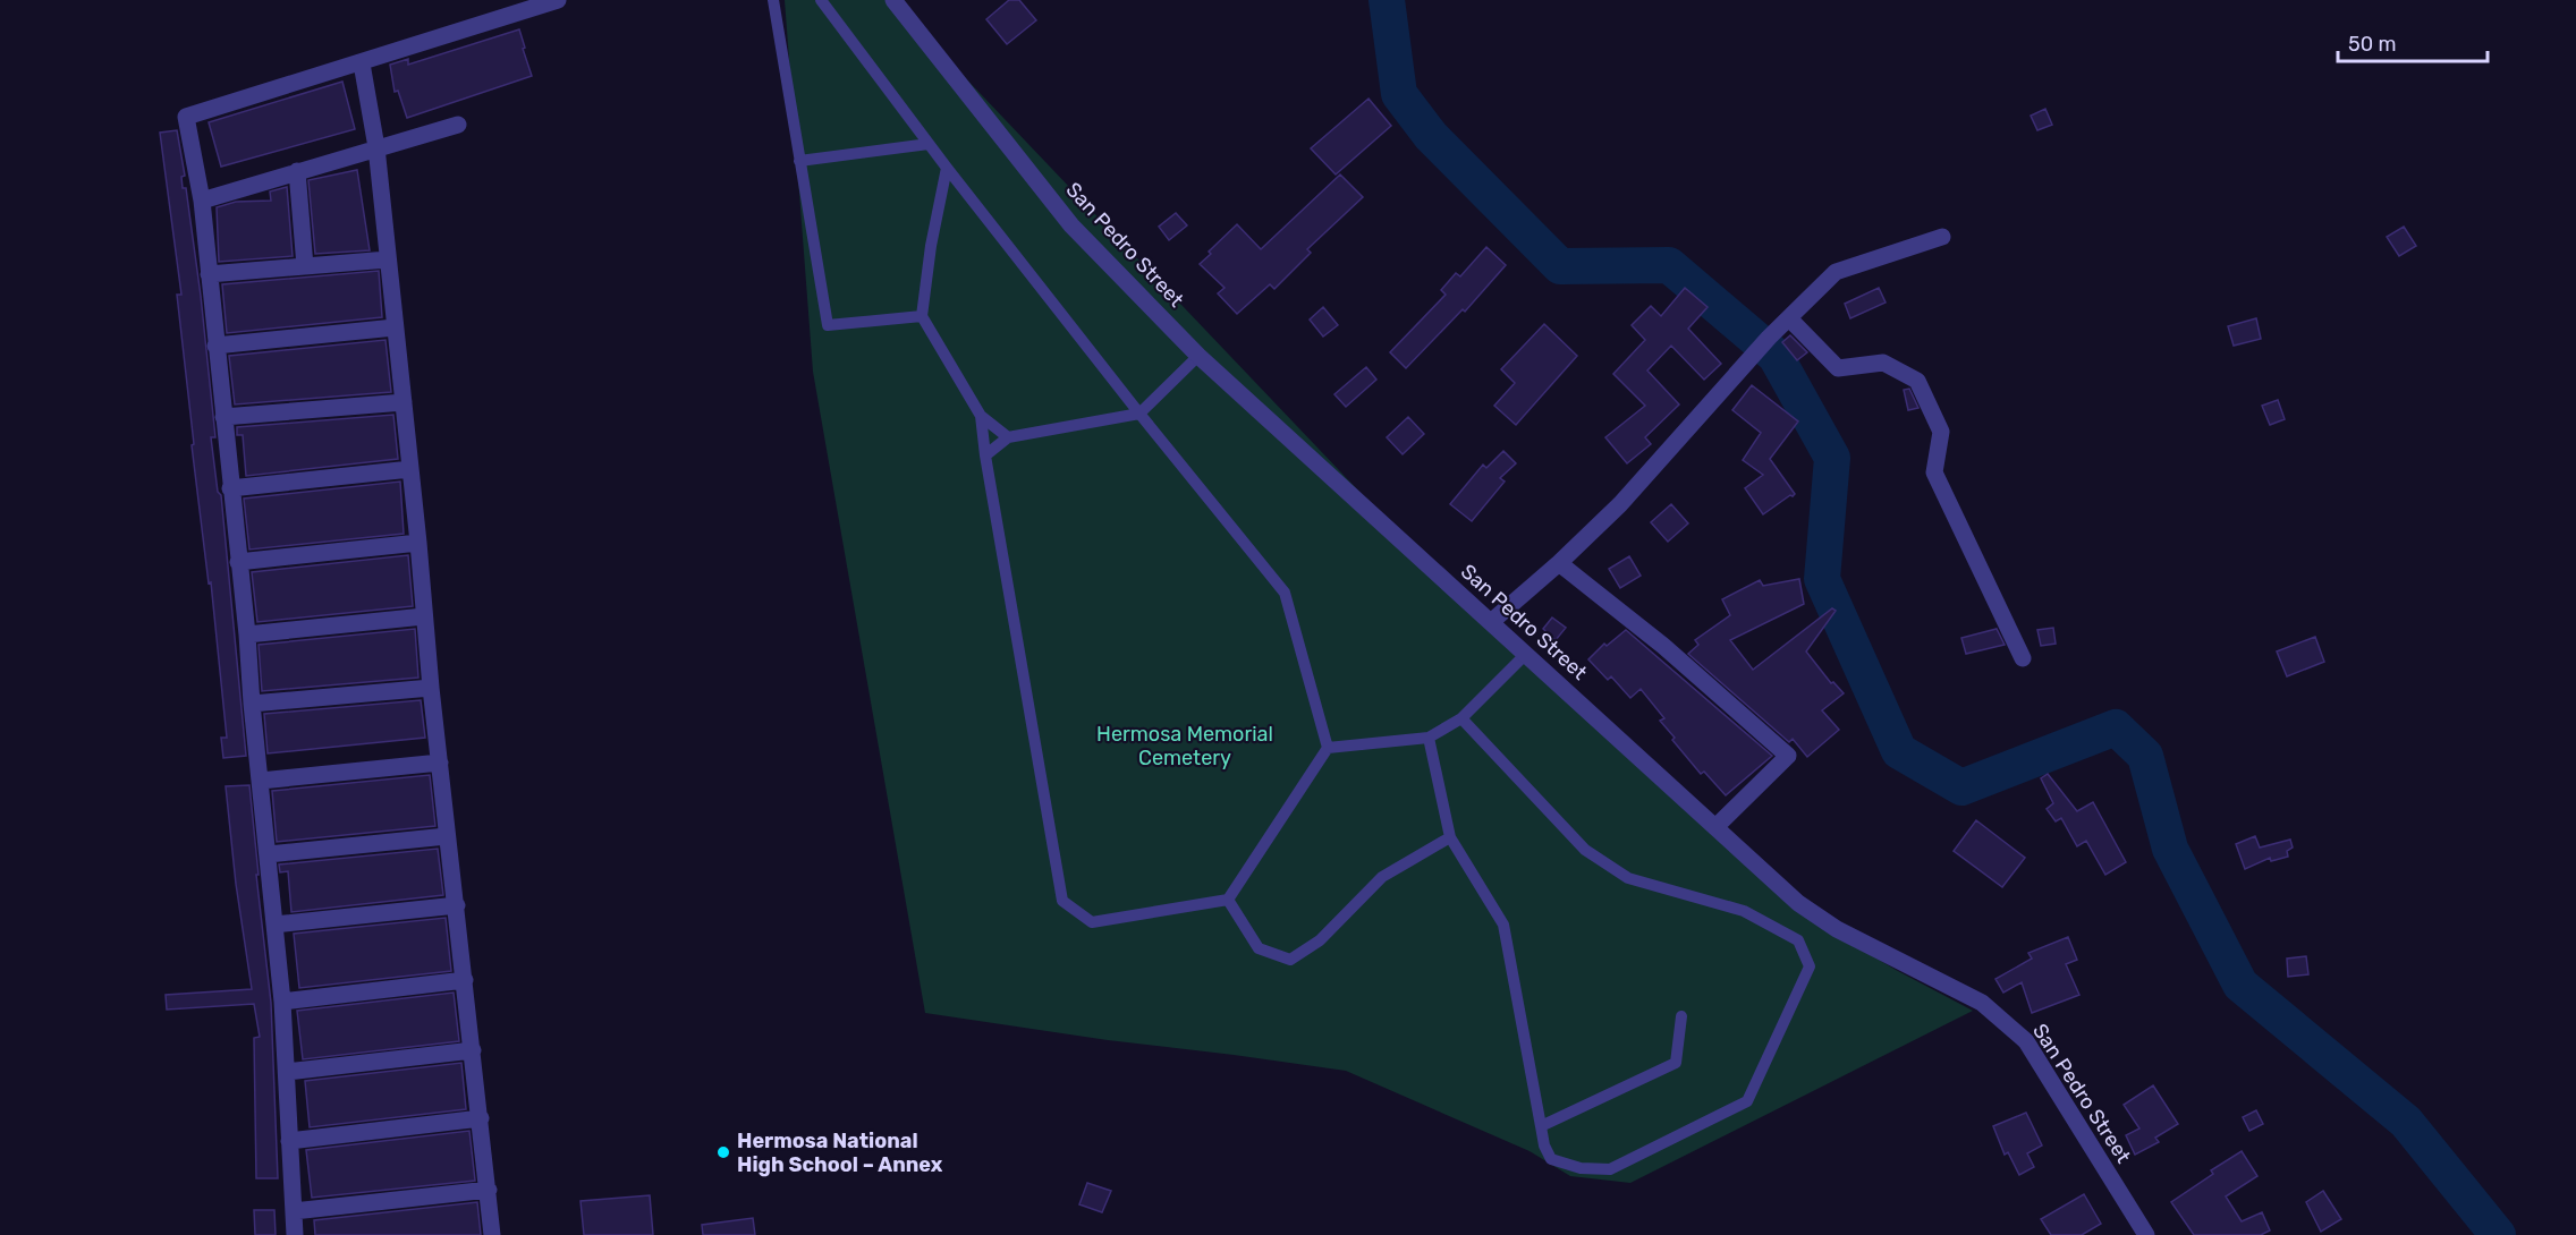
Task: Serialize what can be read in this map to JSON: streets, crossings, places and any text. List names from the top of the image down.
{
  "streets": {
    "street": ["San Pedro Street"]
  },
  "parks": ["Hermosa Memorial Cemetery"],
  "places": ["Hermosa National High School – Annex"],
  "scale_bar": "50 m"
}
